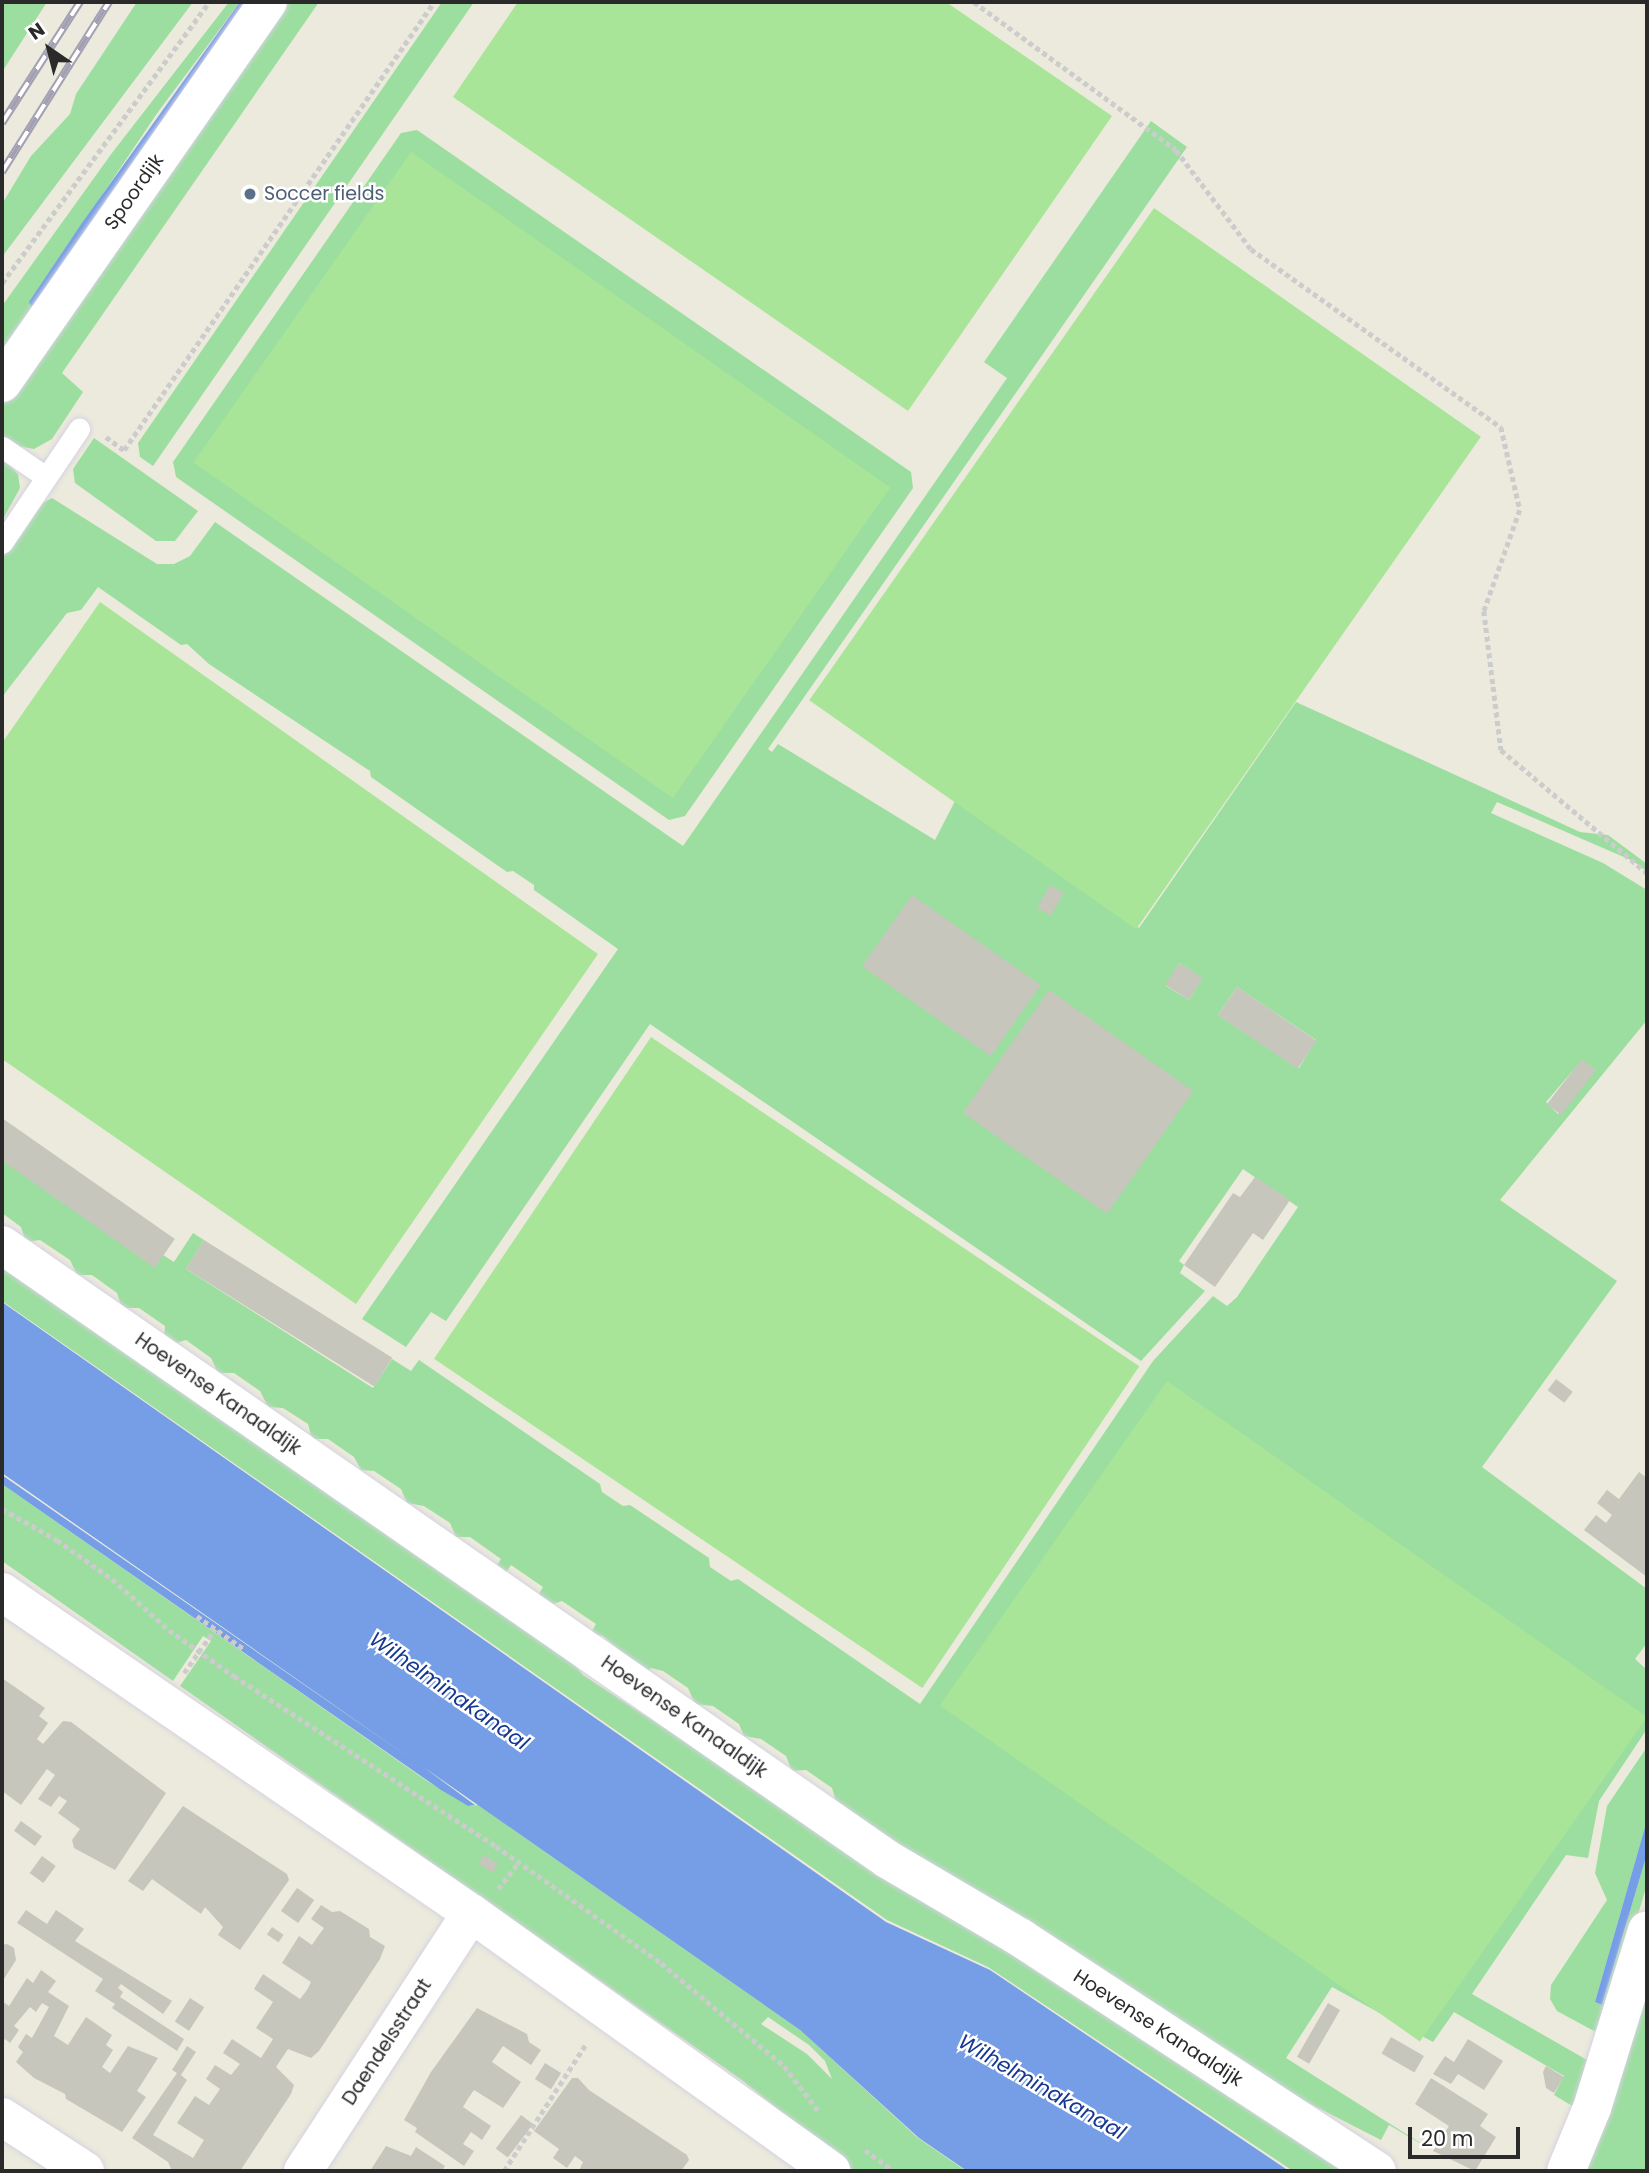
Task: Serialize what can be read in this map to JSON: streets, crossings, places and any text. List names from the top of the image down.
{
  "streets": {
    "street": ["Spoordijk", "Hoevense Kanaaldijk", "Daendelsstraat"]
  },
  "water": ["Wilhelminakanaal"],
  "places": ["Soccer fields"],
  "scale_bar": "20 m",
  "north": "top left"
}
